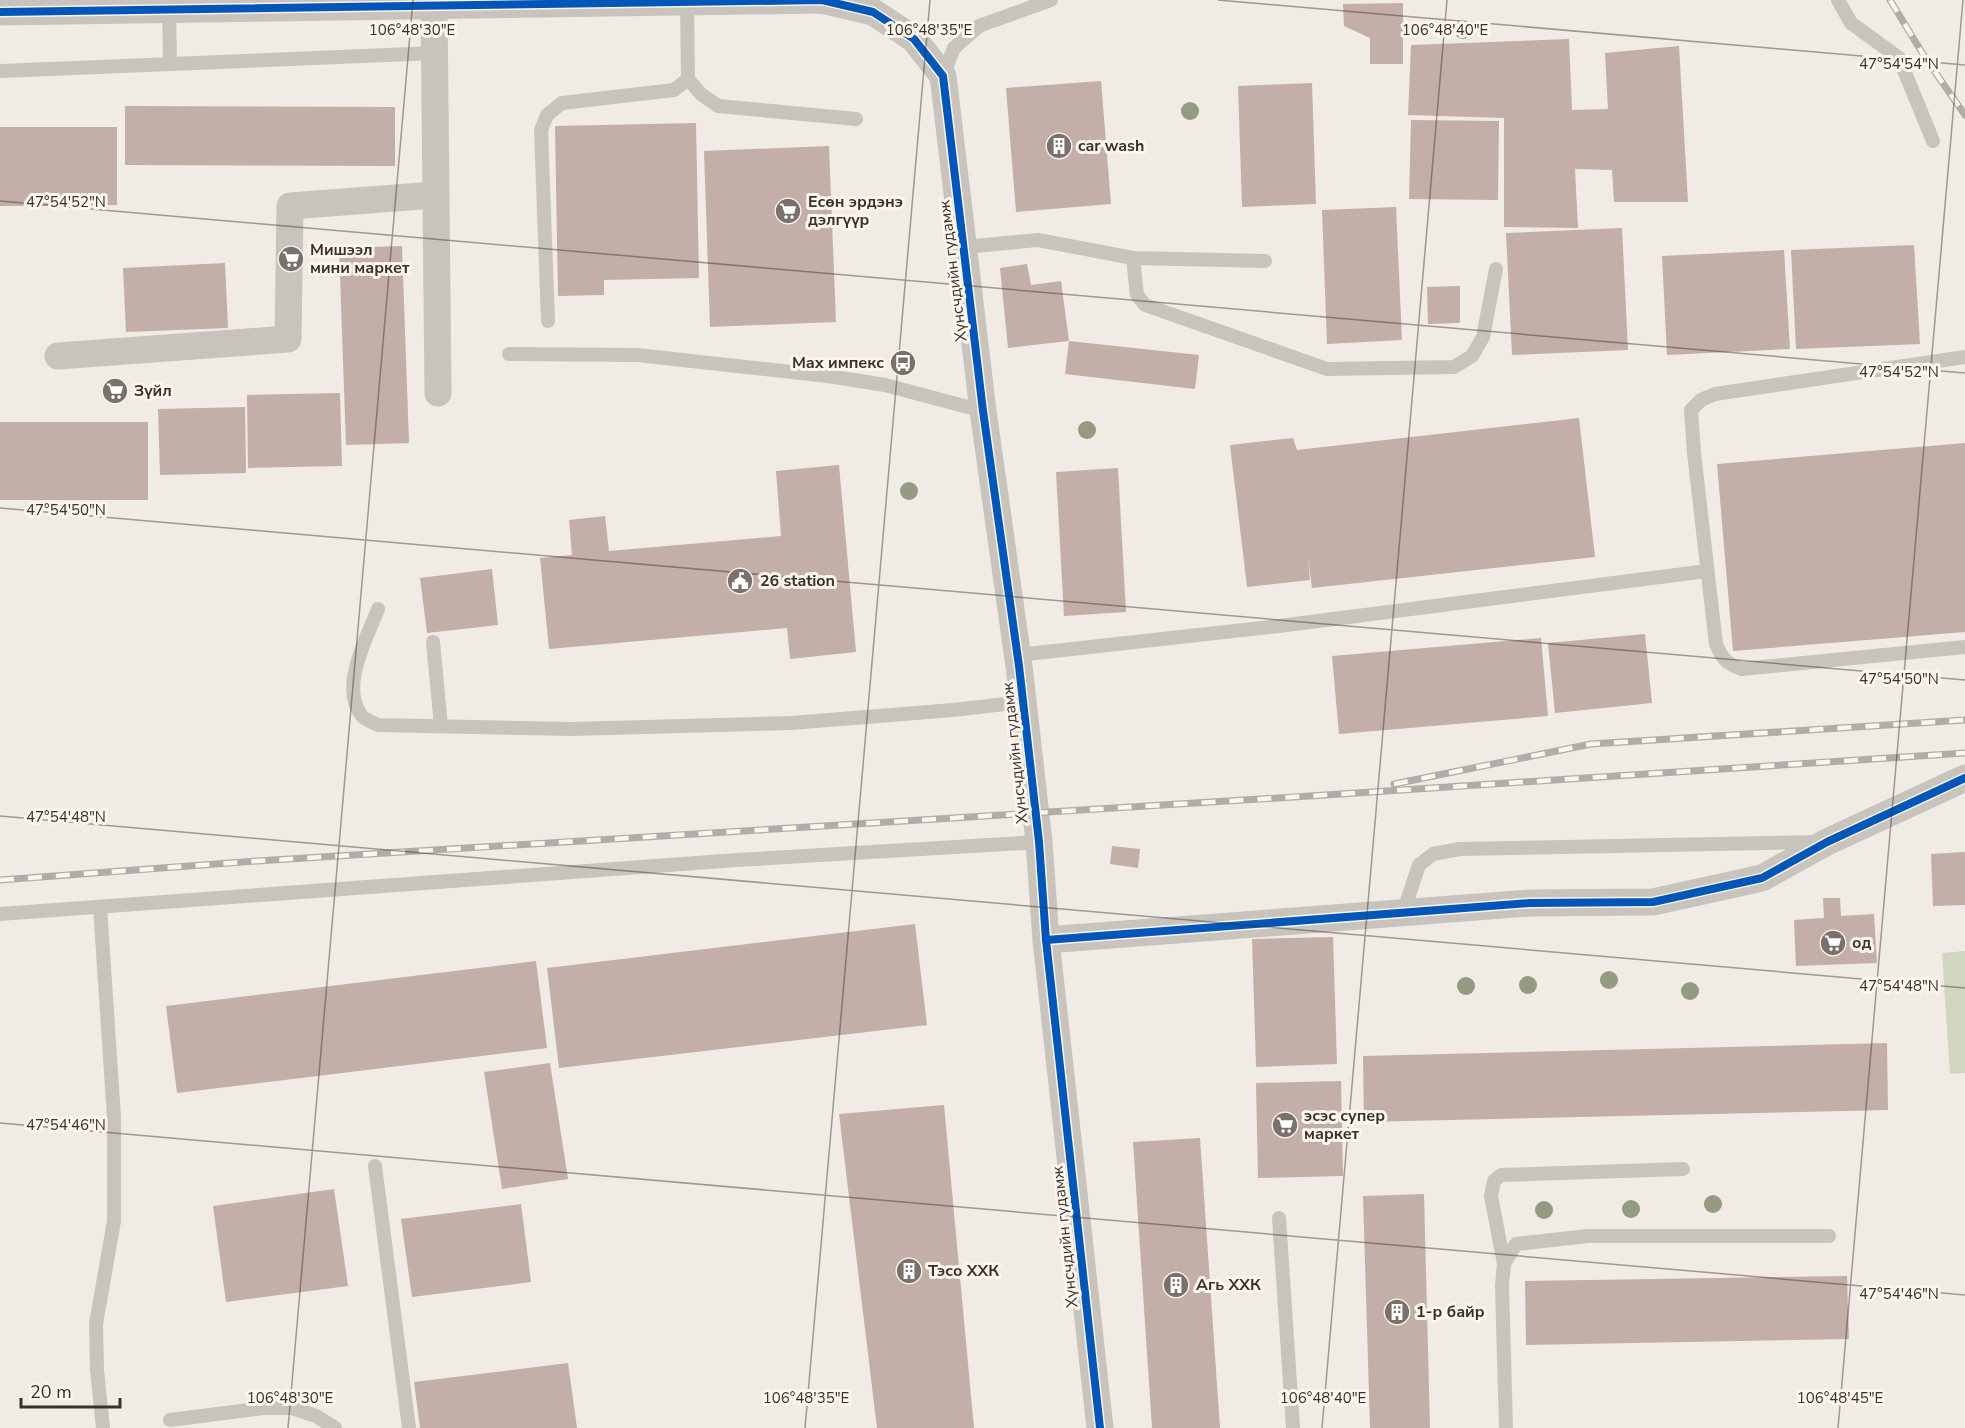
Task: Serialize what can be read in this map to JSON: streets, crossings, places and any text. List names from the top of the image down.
{
  "streets": {
    "street": ["Хүнсчдийн гудамж"]
  },
  "places": {
    "building": [
      "car wash",
      "Тэсо ХХК",
      "Агь ХХК",
      "1-р байр"
    ],
    "supermarket": [
      "Есөн эрдэнэ дэлгүүр",
      "Мишээл мини маркет",
      "Зүйл",
      "од",
      "эсэс супер маркет"
    ],
    "bus stop": ["Мах импекс"],
    "public building": ["26 station"]
  },
  "scale_bar": "20 m",
  "coordinates": [
    "106°48'30\"E",
    "106°48'35\"E",
    "106°48'40\"E",
    "47°54'54\"N",
    "47°54'52\"N",
    "47°54'50\"N",
    "47°54'48\"N",
    "47°54'46\"N",
    "106°48'45\"E"
  ]
}
